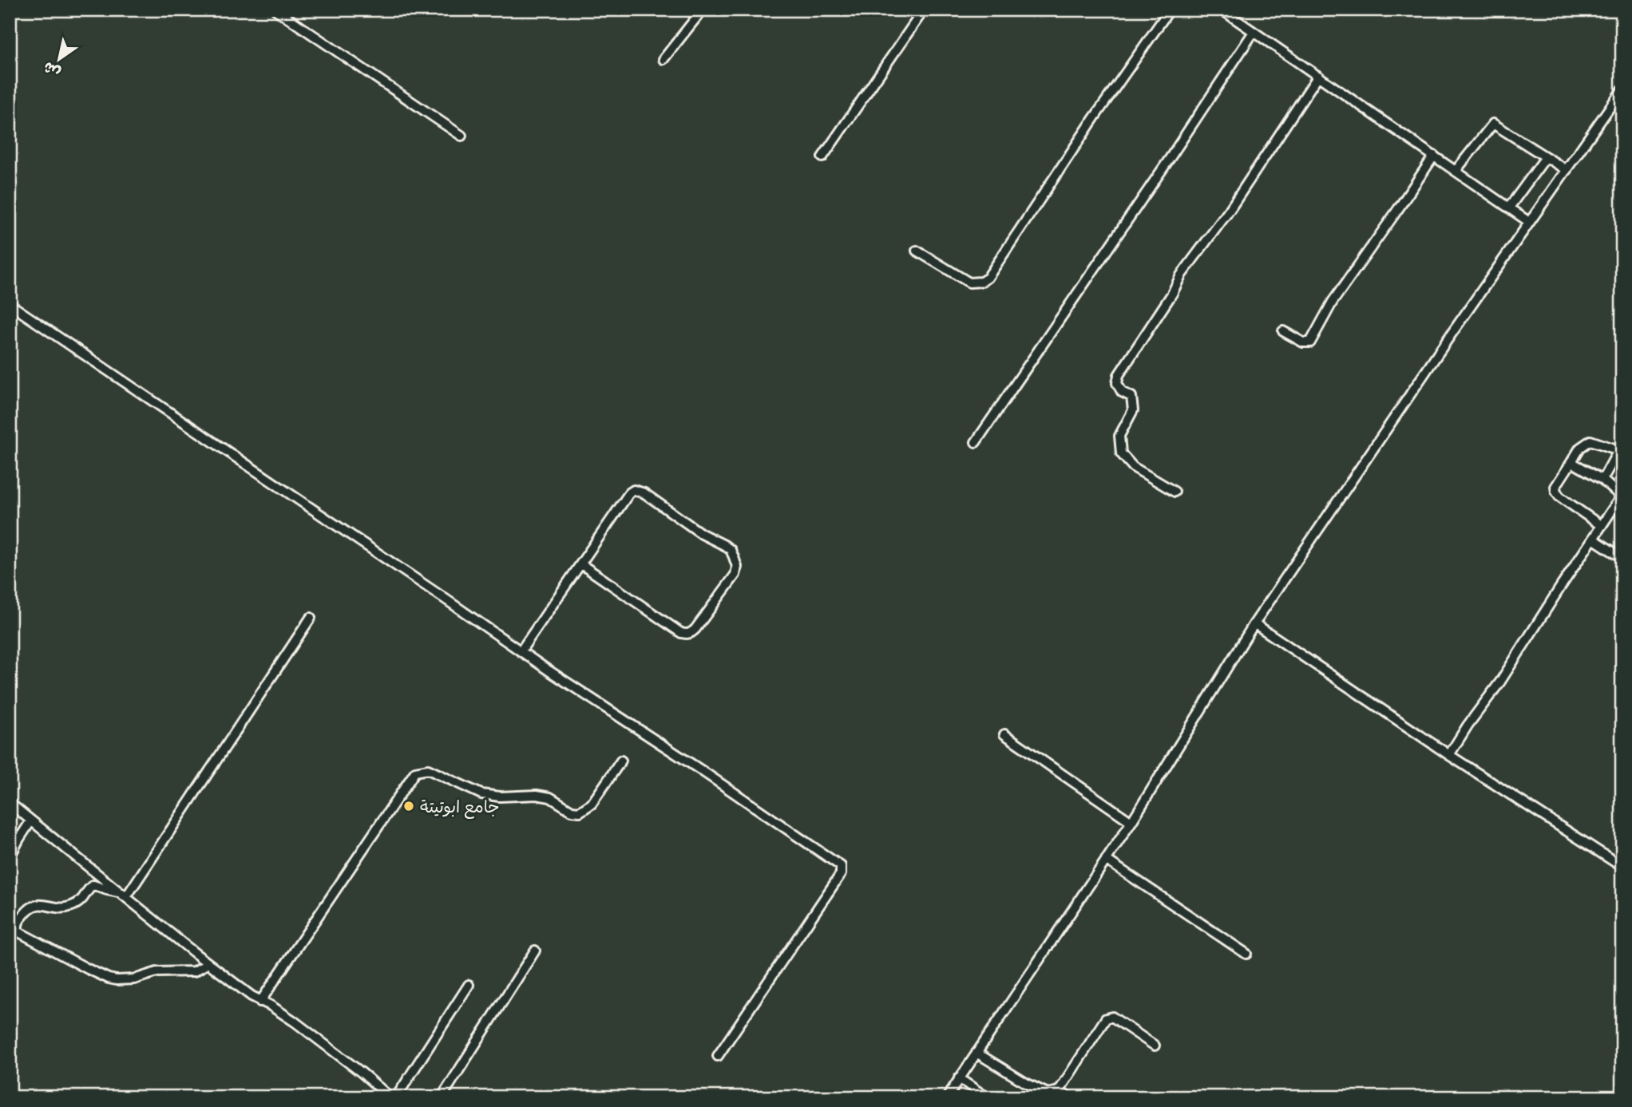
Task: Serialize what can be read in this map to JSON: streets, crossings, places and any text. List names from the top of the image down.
{
  "places": ["جامع ابوتيتة"],
  "north": "bottom left"
}
